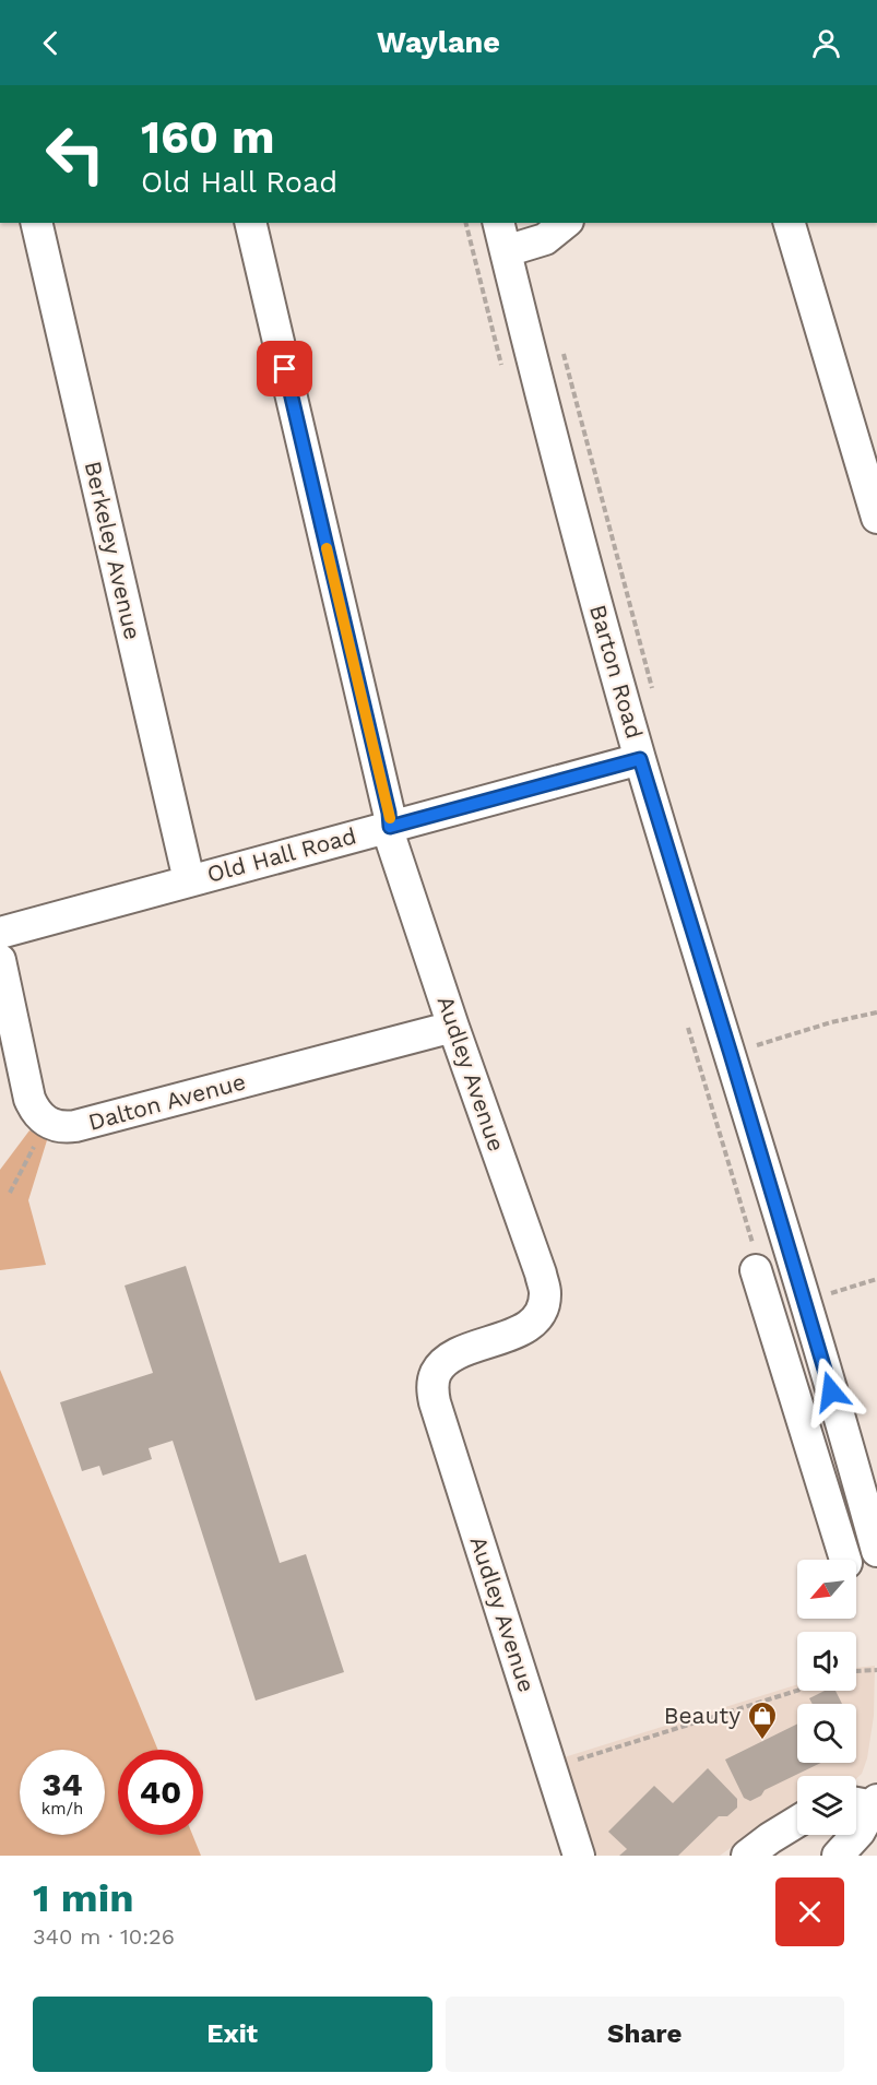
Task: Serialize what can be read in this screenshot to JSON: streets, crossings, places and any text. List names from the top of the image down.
{
  "streets": {
    "street": [
      "Berkeley Avenue",
      "Barton Road",
      "Old Hall Road",
      "Audley Avenue",
      "Dalton Avenue"
    ]
  },
  "crossings": [
    ["Berkeley Avenue", "Old Hall Road"],
    ["Barton Road", "Old Hall Road"],
    ["Old Hall Road", "Audley Avenue"],
    ["Audley Avenue", "Dalton Avenue"]
  ],
  "places": {
    "shop": ["Beauty"]
  },
  "north": "bottom left",
  "page": {
    "header": "Waylane",
    "turn": ["160 m", "Old Hall Road"],
    "speed": "34 km/h",
    "limit": "40",
    "heading": ["1 min", "340 m · 10:26"],
    "buttons": ["Exit", "Share"]
  }
}
